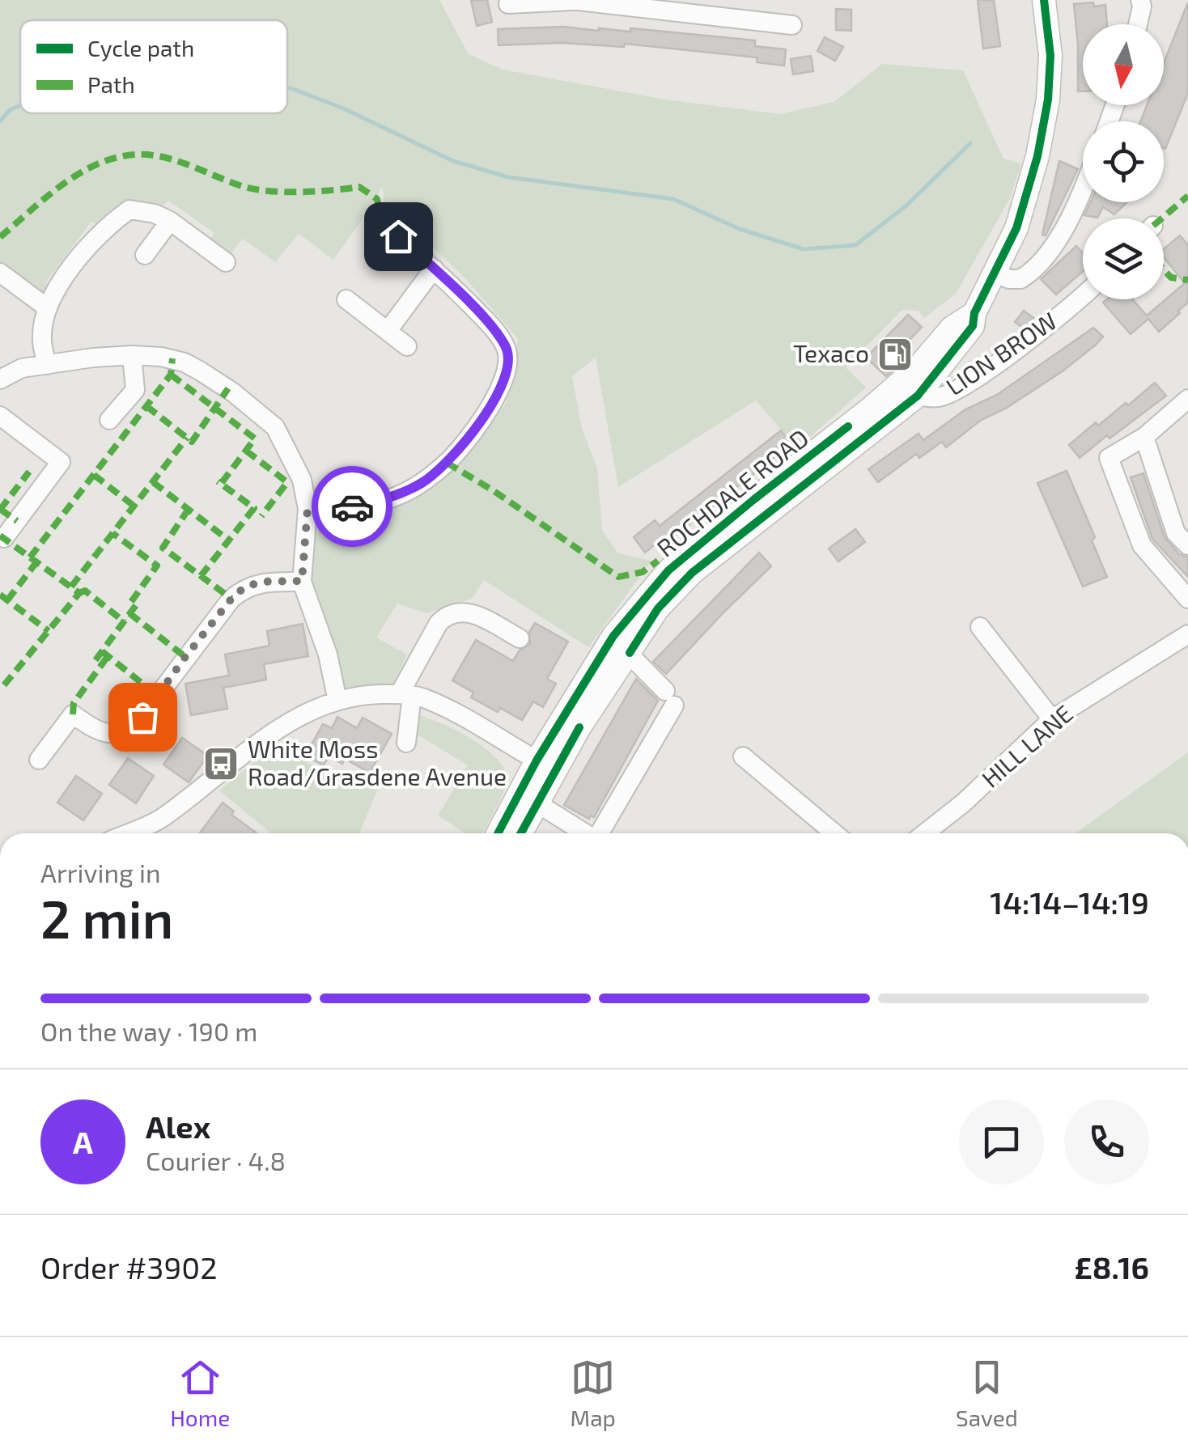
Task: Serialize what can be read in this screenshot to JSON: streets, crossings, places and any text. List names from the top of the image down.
{
  "streets": {
    "main road": ["ROCHDALE ROAD"],
    "street": ["LION BROW", "HILL LANE"]
  },
  "crossings": [
    ["LION BROW", "ROCHDALE ROAD"]
  ],
  "places": {
    "fuel station": ["Texaco"],
    "bus stop": ["White Moss Road/Grasdene Avenue"]
  },
  "legend": ["Cycle path", "Path"],
  "north": "bottom",
  "page": {
    "heading": ["2 min", "Arriving in", "14:14–14:19"],
    "panel": [
      "Alex",
      "Courier · 4.8",
      "Order #3902",
      "£8.16"
    ],
    "bar": "On the way · 190 m",
    "round": "A",
    "tabs": ["Home", "Map", "Saved"]
  }
}
